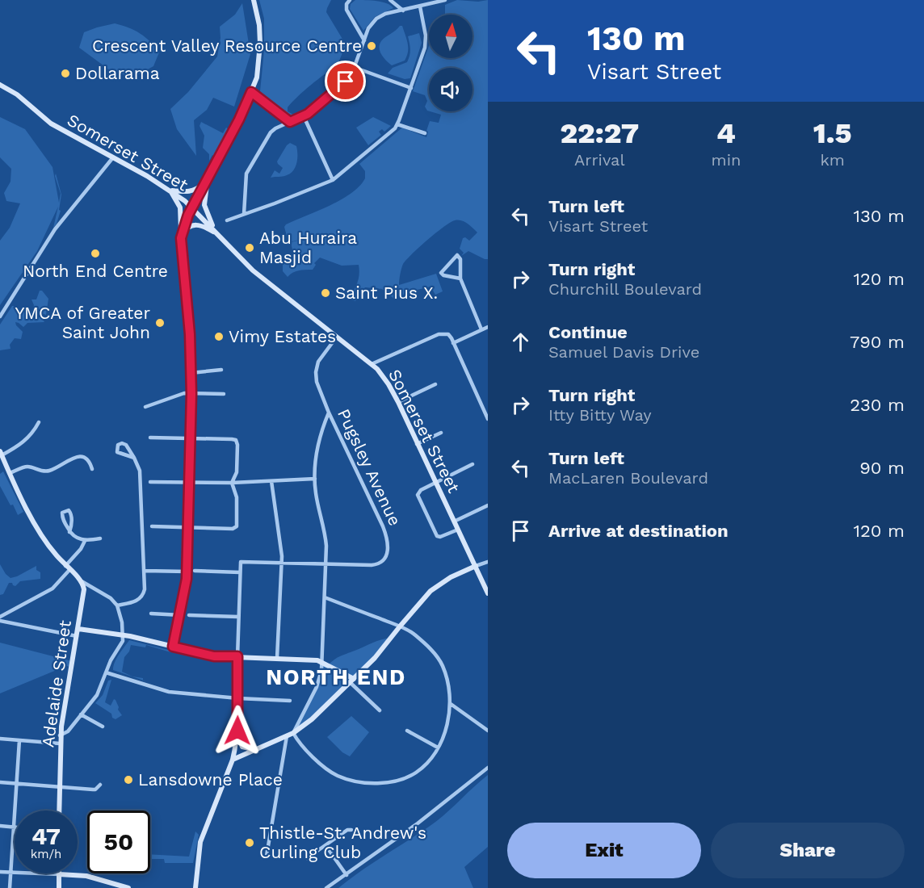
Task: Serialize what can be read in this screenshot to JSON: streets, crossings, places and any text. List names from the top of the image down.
{
  "streets": {
    "street": ["Somerset Street", "Pugsley Avenue", "Adelaide Street"]
  },
  "crossings": [
    ["Somerset Street", "Pugsley Avenue"]
  ],
  "districts": ["NORTH END"],
  "places": [
    "Crescent Valley Resource Centre",
    "Dollarama",
    "Abu Huraira Masjid",
    "North End Centre",
    "Saint Pius X.",
    "YMCA of Greater Saint John",
    "Vimy Estates",
    "Lansdowne Place",
    "Thistle-St. Andrew's Curling Club"
  ],
  "north": "top",
  "page": {
    "turn": ["130 m", "Visart Street"],
    "eta": [
      "22:27",
      "Arrival",
      "4",
      "min",
      "1.5",
      "km"
    ],
    "list": [
      {
        "name": "Turn left",
        "note": "Visart Street",
        "value": "130 m"
      },
      {
        "name": "Turn right",
        "note": "Churchill Boulevard",
        "value": "120 m"
      },
      {
        "name": "Continue",
        "note": "Samuel Davis Drive",
        "value": "790 m"
      },
      {
        "name": "Turn right",
        "note": "Itty Bitty Way",
        "value": "230 m"
      },
      {
        "name": "Turn left",
        "note": "MacLaren Boulevard",
        "value": "90 m"
      },
      {
        "name": "Arrive at destination",
        "value": "120 m"
      }
    ],
    "speed": "47 km/h",
    "limit": "50",
    "buttons": ["Exit", "Share"]
  }
}
